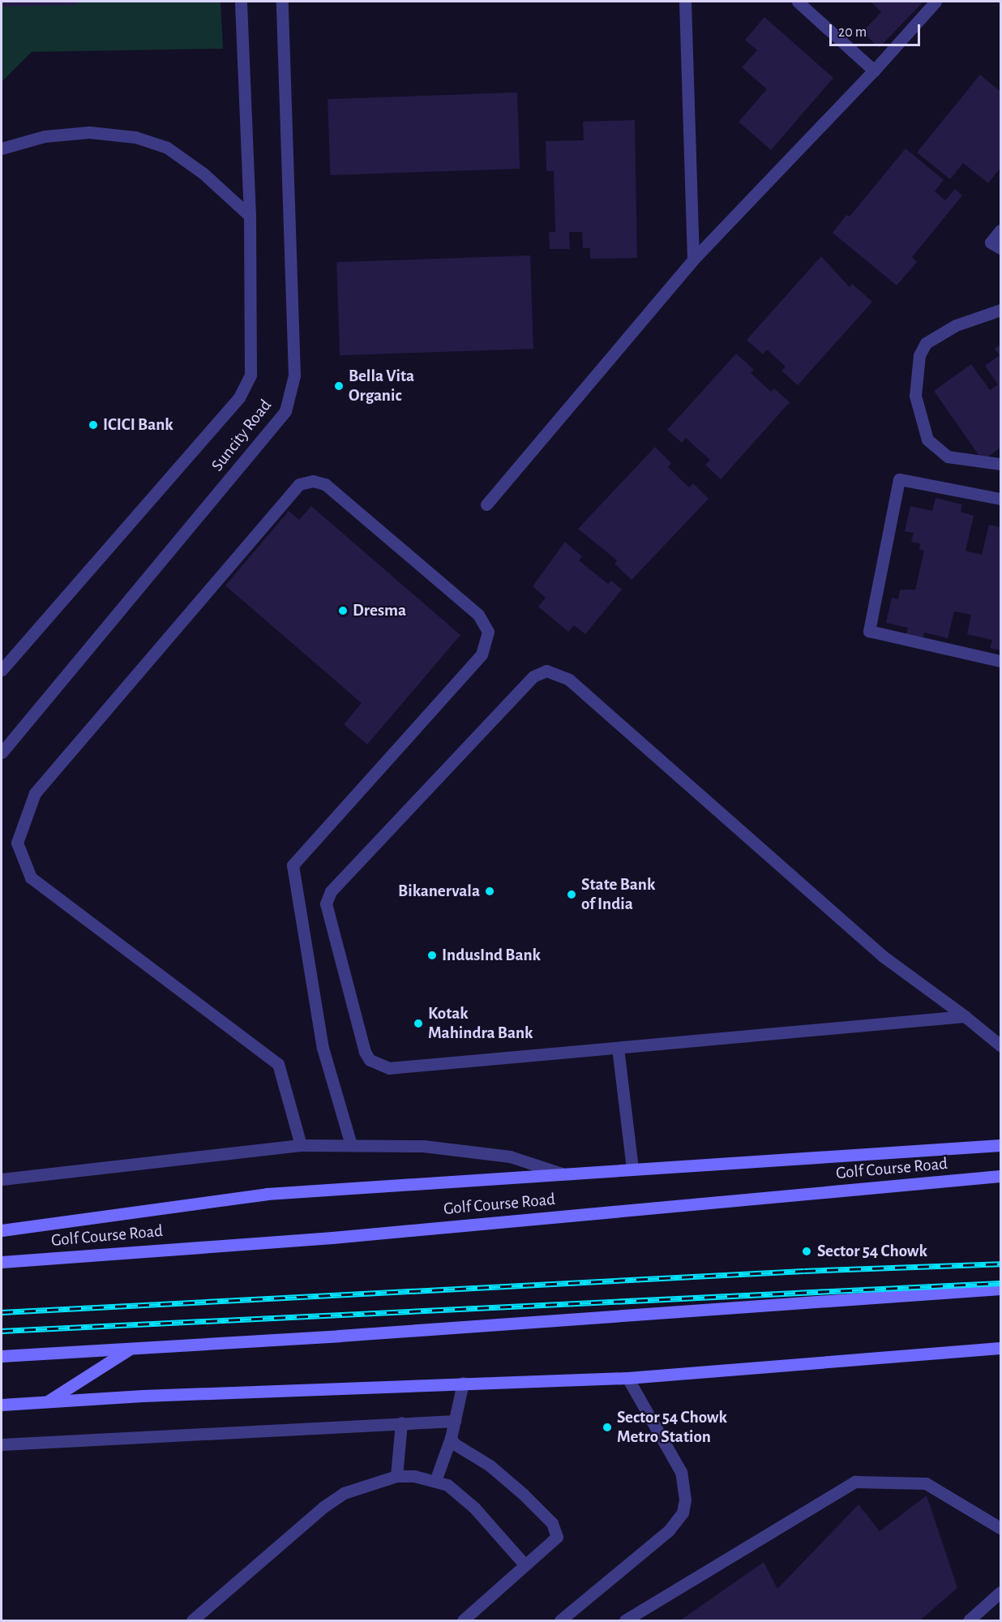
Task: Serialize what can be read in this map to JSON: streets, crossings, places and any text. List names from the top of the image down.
{
  "streets": {
    "main road": ["Golf Course Road"],
    "street": ["Suncity Road"]
  },
  "places": [
    "Bella Vita Organic",
    "ICICI Bank",
    "Dresma",
    "Bikanervala",
    "State Bank of India",
    "IndusInd Bank",
    "Kotak Mahindra Bank",
    "Sector 54 Chowk",
    "Sector 54 Chowk Metro Station"
  ],
  "scale_bar": "20 m"
}
